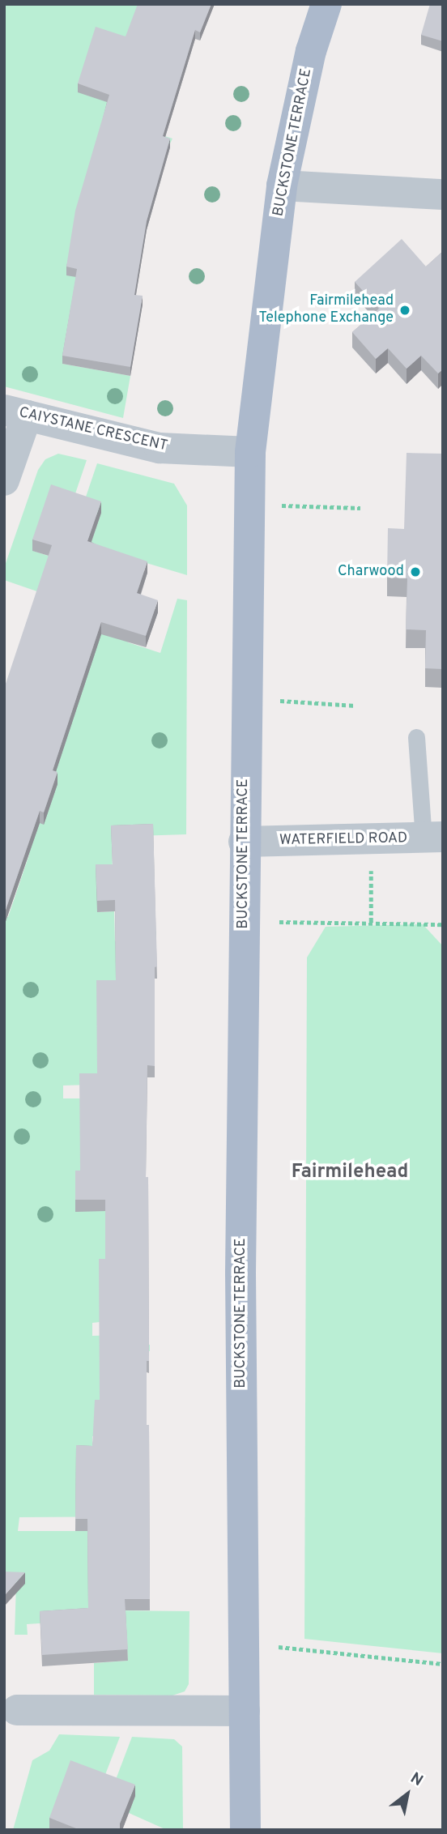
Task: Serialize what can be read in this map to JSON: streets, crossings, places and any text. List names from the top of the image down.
{
  "streets": {
    "main road": ["BUCKSTONE TERRACE"],
    "street": ["CAIYSTANE CRESCENT", "WATERFIELD ROAD"]
  },
  "crossings": [
    ["BUCKSTONE TERRACE", "CAIYSTANE CRESCENT"],
    ["BUCKSTONE TERRACE", "WATERFIELD ROAD"]
  ],
  "districts": ["Fairmilehead"],
  "places": ["Fairmilehead Telephone Exchange", "Charwood"],
  "north": "top right"
}
